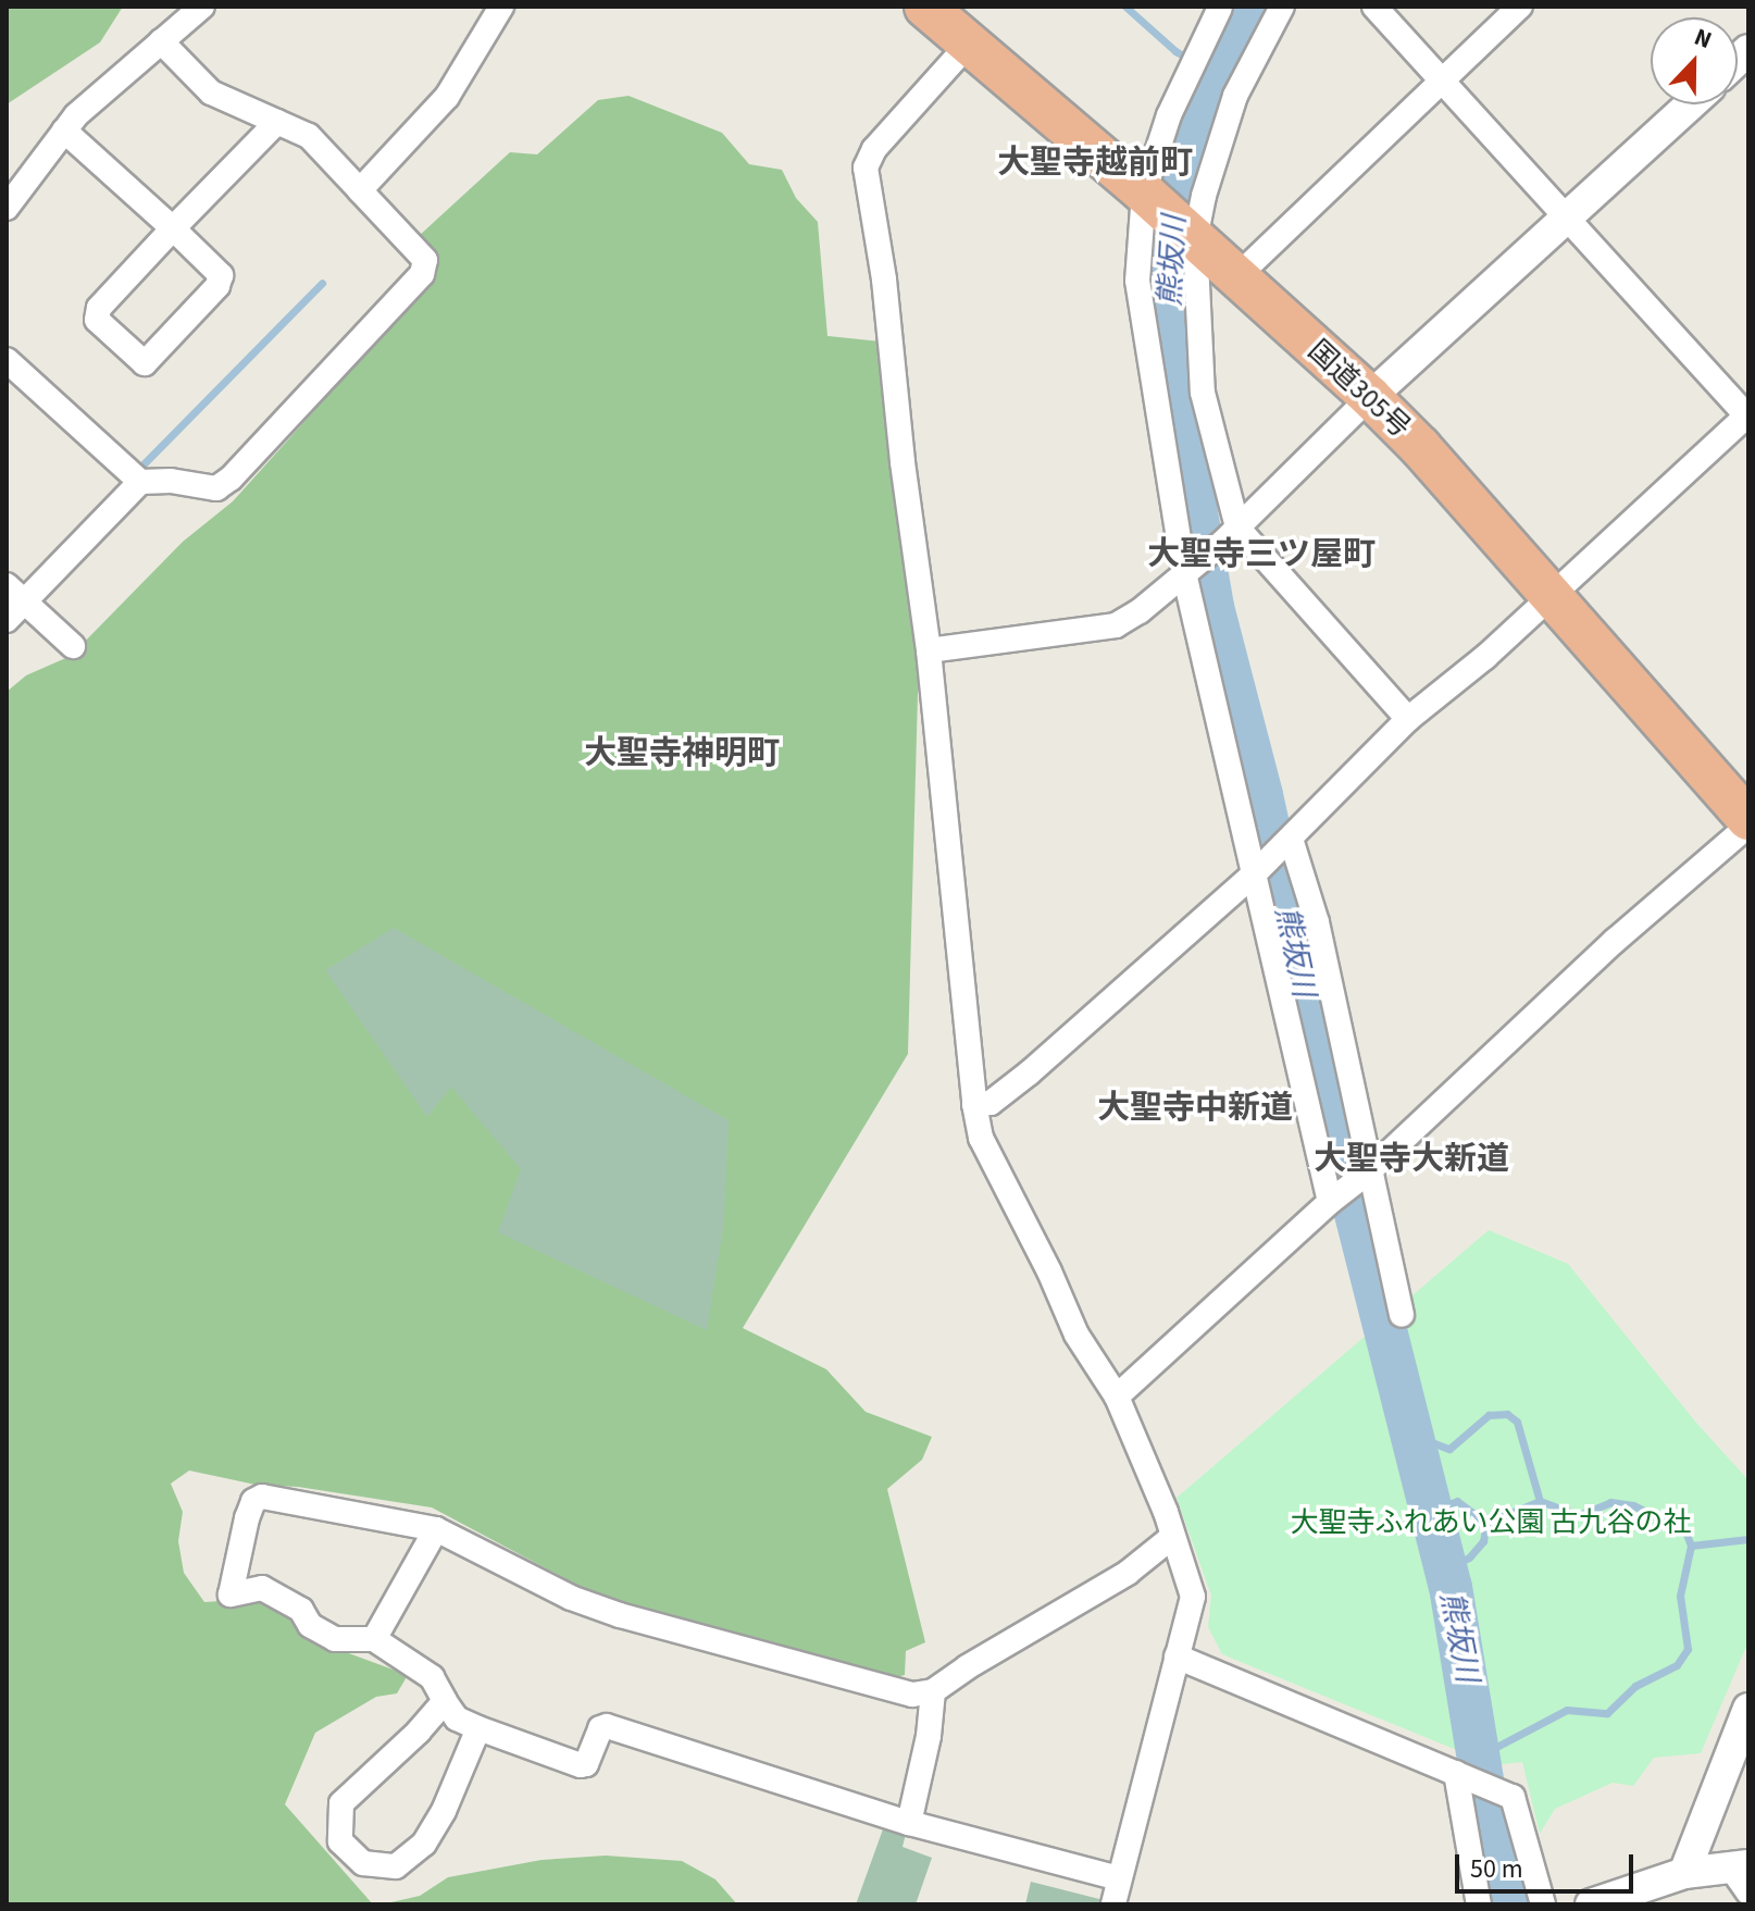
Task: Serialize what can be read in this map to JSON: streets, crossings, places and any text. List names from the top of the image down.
{
  "streets": {
    "highway": ["国道305号"]
  },
  "districts": [
    "大聖寺越前町",
    "大聖寺三ツ屋町",
    "大聖寺神明町",
    "大聖寺中新道",
    "大聖寺大新道"
  ],
  "water": ["熊坂川"],
  "parks": ["大聖寺ふれあい公園 古九谷の社"],
  "scale_bar": "50 m",
  "north": "top"
}
